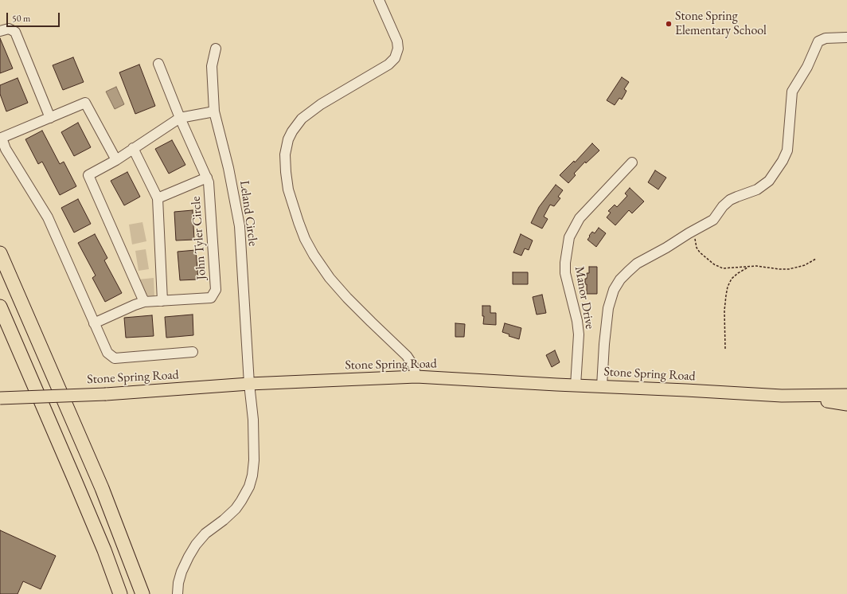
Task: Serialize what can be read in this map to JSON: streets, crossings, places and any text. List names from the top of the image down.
{
  "streets": {
    "main road": ["Stone Spring Road"],
    "street": ["Leland Circle", "John Tyler Circle", "Manor Drive"]
  },
  "crossings": [
    ["Leland Circle", "Stone Spring Road"],
    ["Manor Drive", "Stone Spring Road"]
  ],
  "places": ["Stone Spring Elementary School"],
  "scale_bar": "50 m"
}
